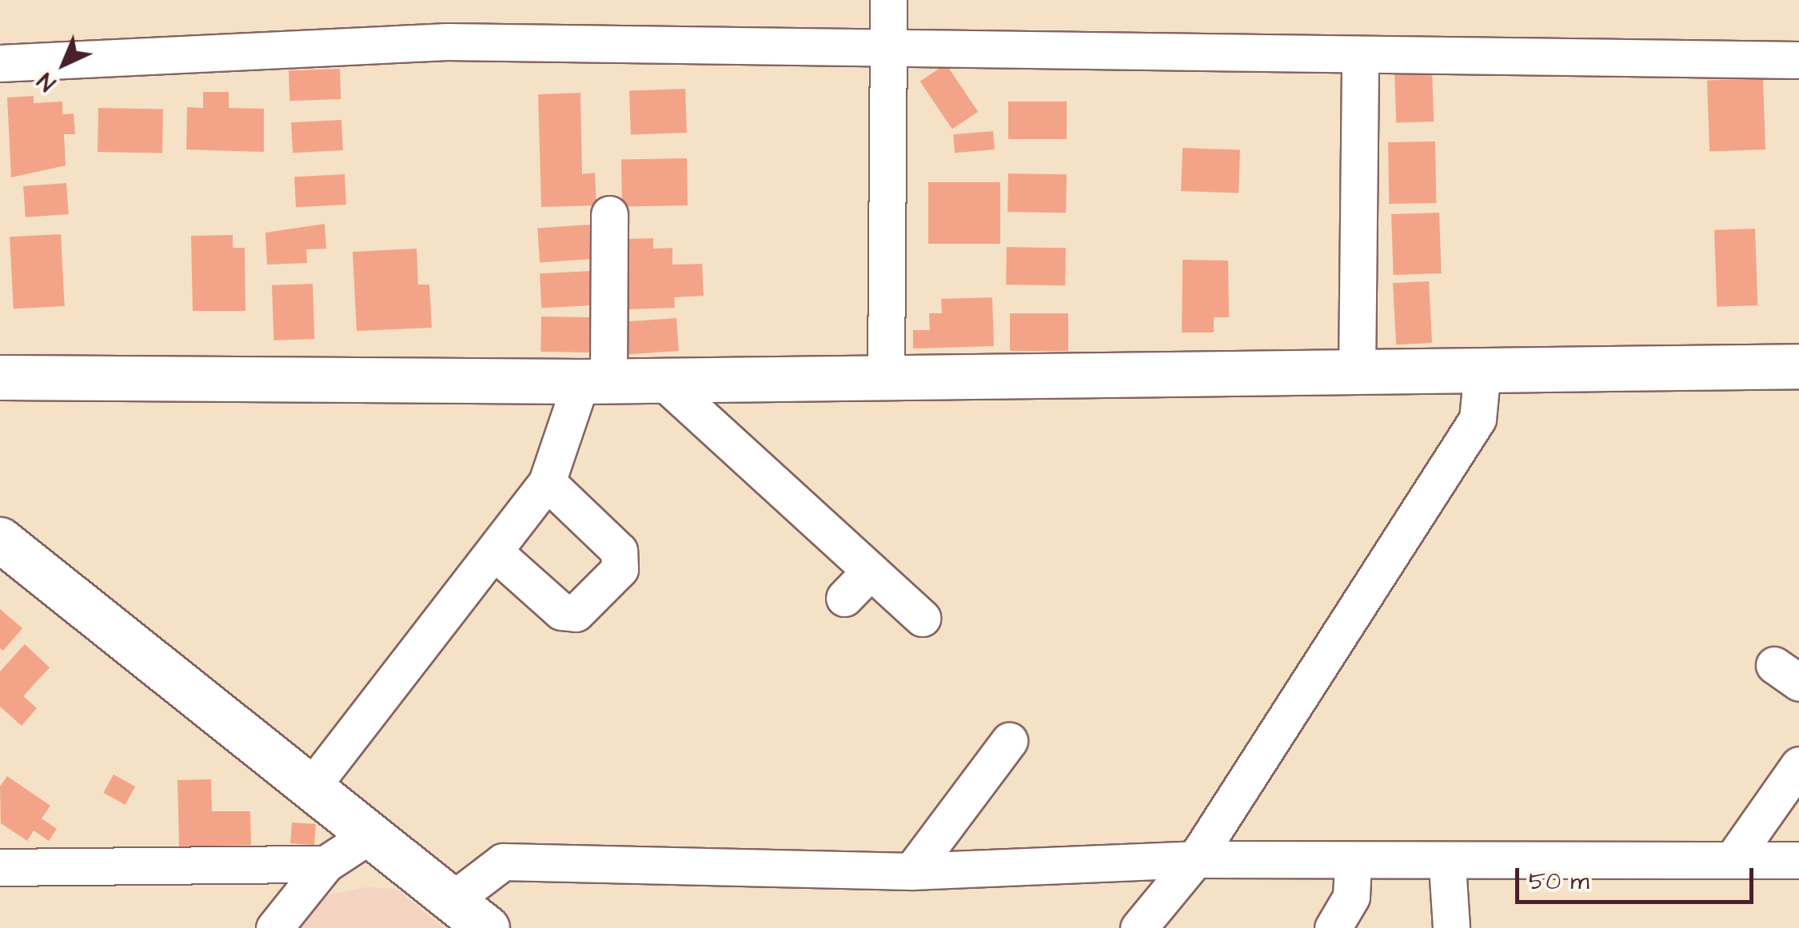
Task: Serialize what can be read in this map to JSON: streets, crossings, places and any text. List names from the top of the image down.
{
  "scale_bar": "50 m",
  "north": "bottom left"
}
